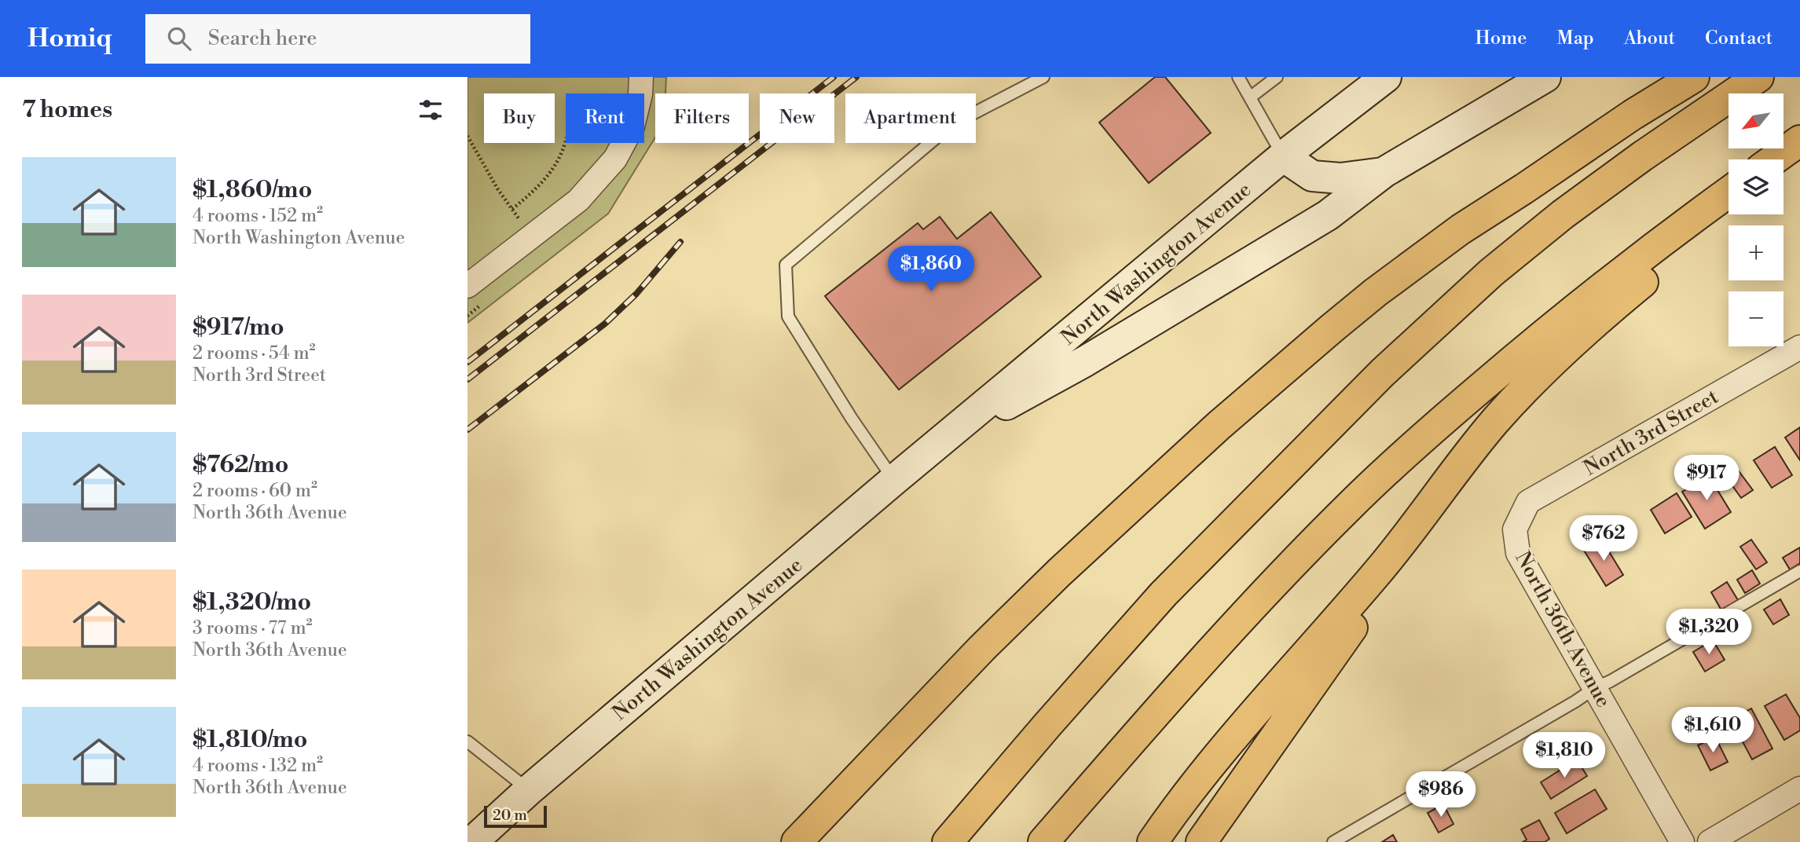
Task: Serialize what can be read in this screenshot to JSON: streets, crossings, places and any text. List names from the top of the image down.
{
  "streets": {
    "street": ["North Washington Avenue", "North 3rd Street", "North 36th Avenue"]
  },
  "crossings": [
    ["North 3rd Street", "North 36th Avenue"]
  ],
  "scale_bar": "20 m",
  "north": "bottom left",
  "page": {
    "header": "Homiq",
    "search": "Search here",
    "nav": [
      "Home",
      "Map",
      "About",
      "Contact"
    ],
    "heading": "7 homes",
    "map_buttons": ["+", "−"],
    "chip": [
      "Buy",
      "Rent",
      "Filters",
      "New",
      "Apartment"
    ],
    "list": [
      {
        "name": "$1,860/mo",
        "note": "4 rooms · 152 m² · North Washington Avenue"
      },
      {
        "name": "$917/mo",
        "note": "2 rooms · 54 m² · North 3rd Street"
      },
      {
        "name": "$762/mo",
        "note": "2 rooms · 60 m² · North 36th Avenue"
      },
      {
        "name": "$1,320/mo",
        "note": "3 rooms · 77 m² · North 36th Avenue"
      },
      {
        "name": "$1,810/mo",
        "note": "4 rooms · 132 m² · North 36th Avenue"
      }
    ],
    "price": [
      "$1,860",
      "$917",
      "$762",
      "$1,320",
      "$1,610",
      "$1,810",
      "$986"
    ],
    "scale": "20 m"
  }
}
